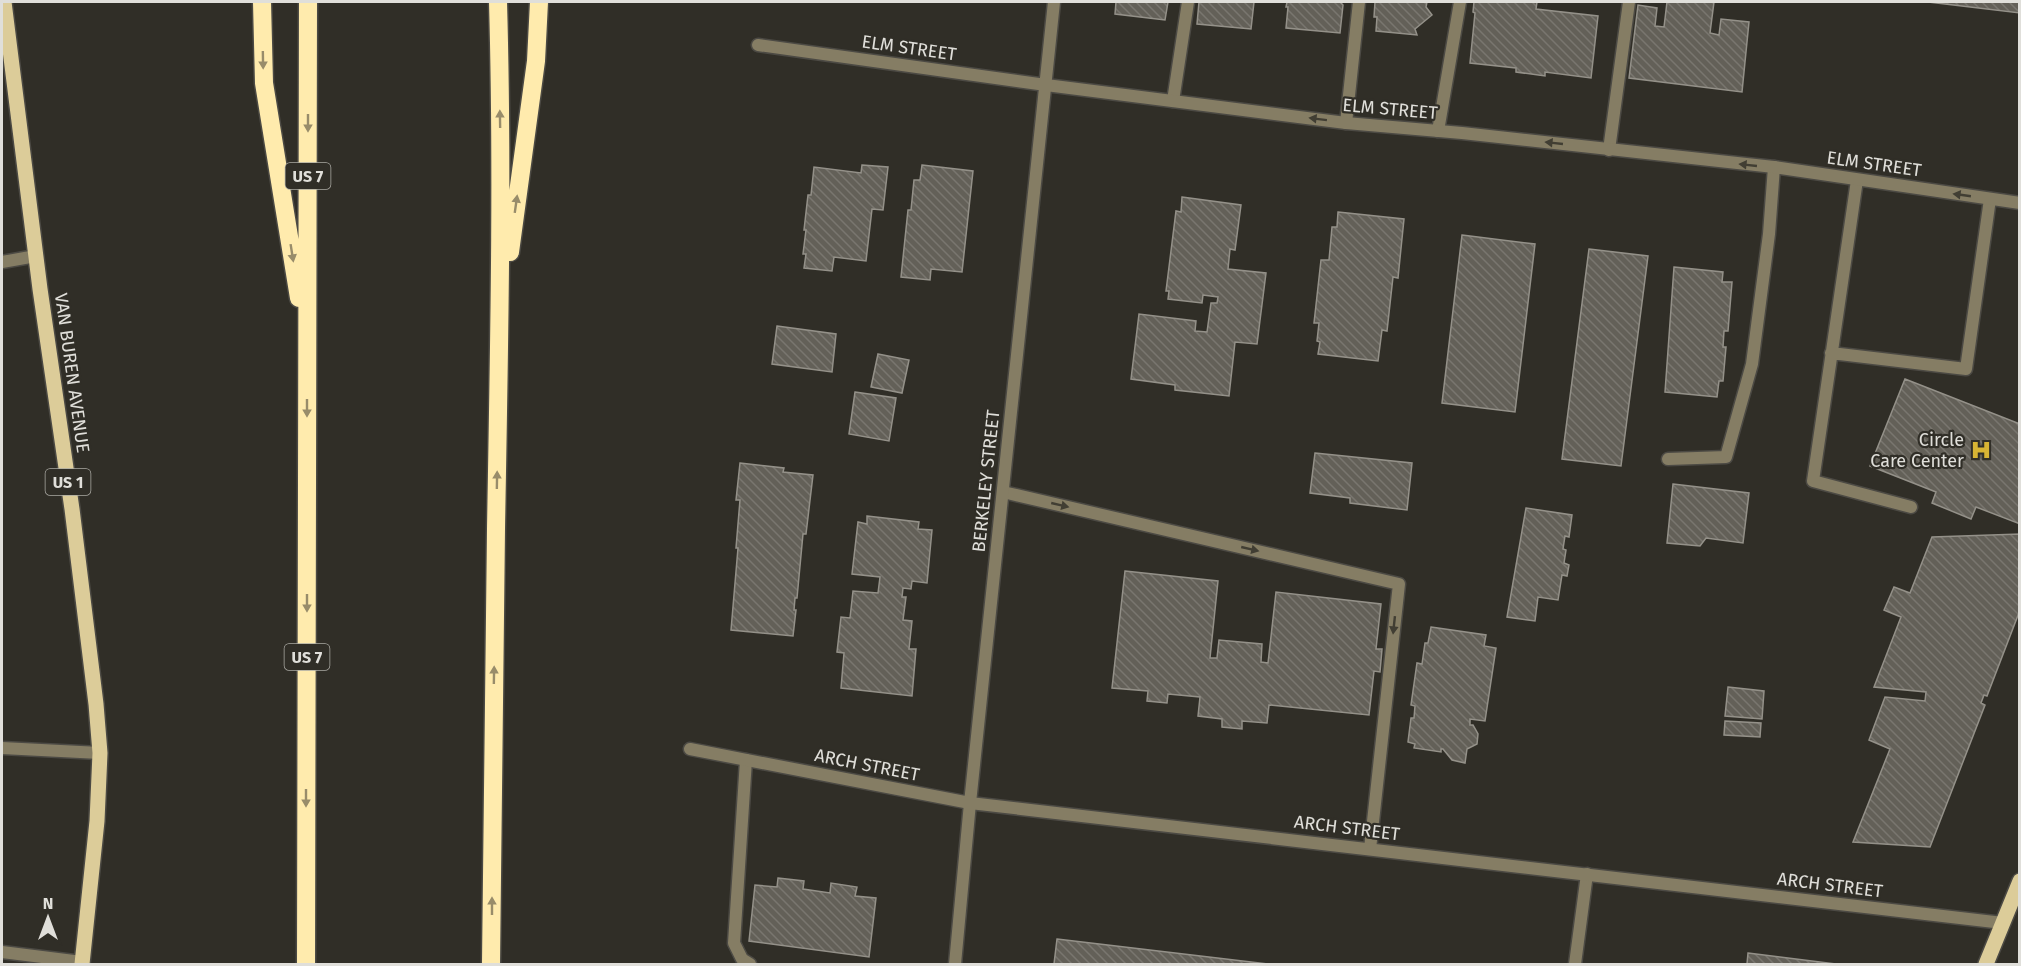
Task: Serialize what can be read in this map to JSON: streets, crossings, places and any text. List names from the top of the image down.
{
  "streets": {
    "highway": ["US 7"],
    "main road": ["VAN BUREN AVENUE", "US 1"],
    "street": ["ELM STREET", "BERKELEY STREET", "ARCH STREET"]
  },
  "crossings": [
    ["ELM STREET", "BERKELEY STREET"],
    ["BERKELEY STREET", "ARCH STREET"]
  ],
  "one_way": ["ELM STREET"],
  "places": {
    "hospital": ["Circle Care Center"]
  },
  "north": "top"
}
